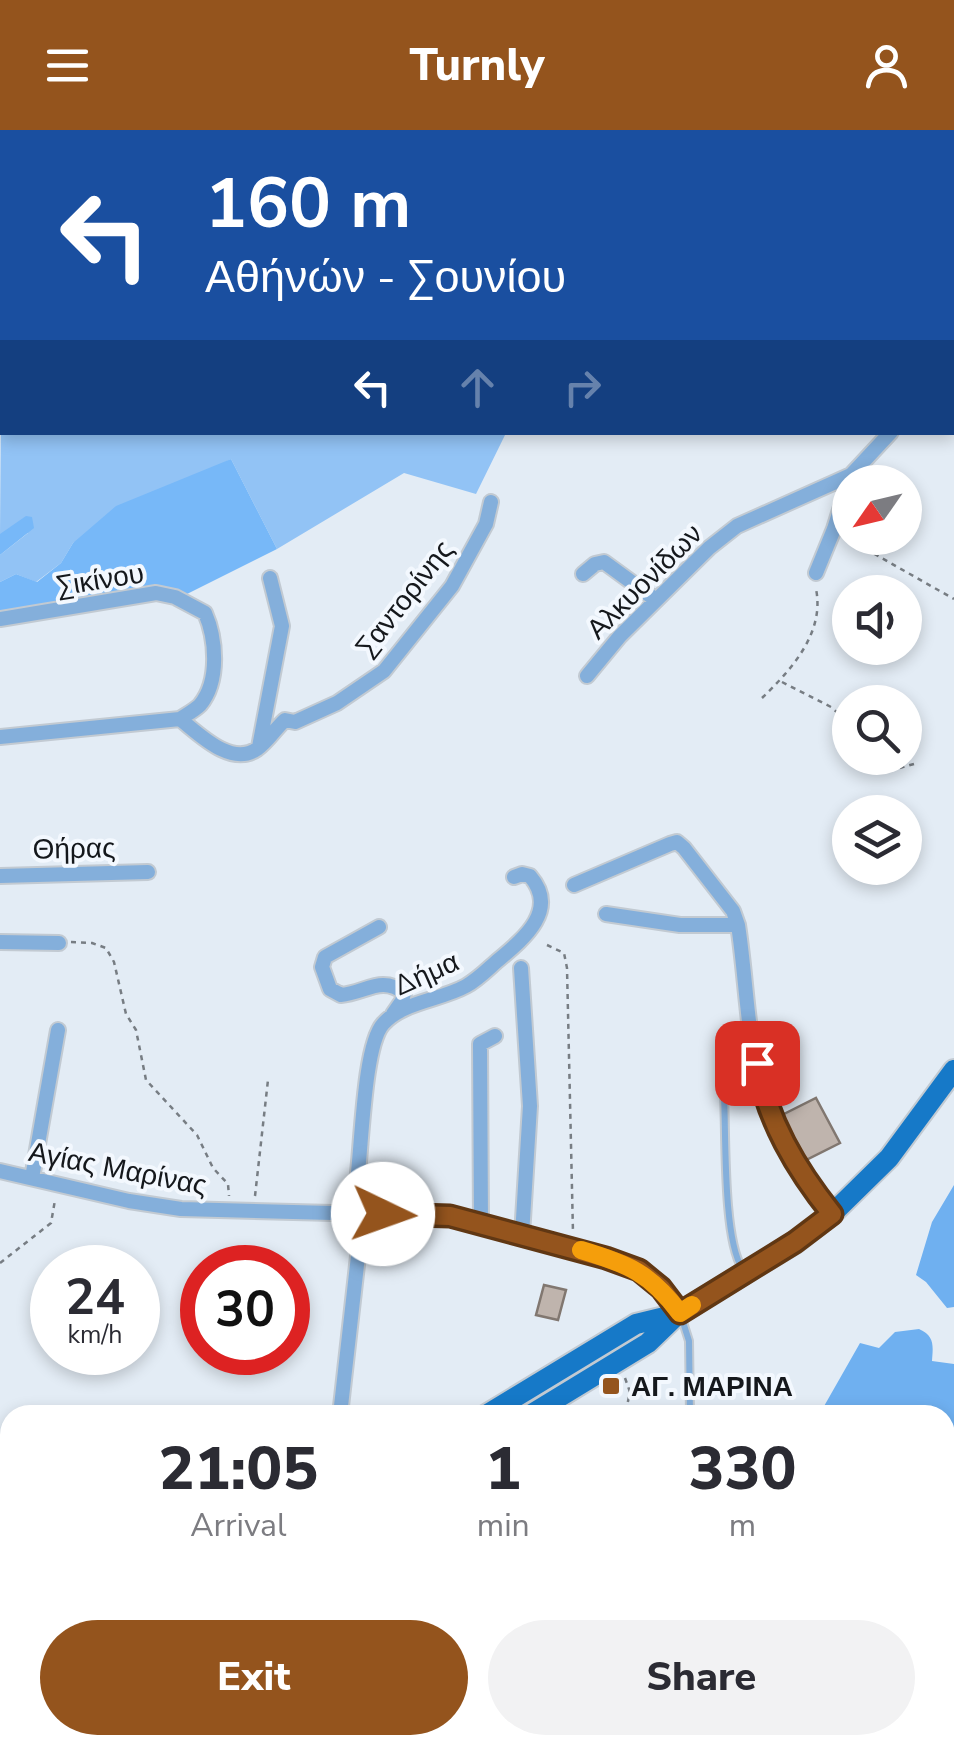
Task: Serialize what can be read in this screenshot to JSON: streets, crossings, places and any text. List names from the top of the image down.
{
  "streets": {
    "street": [
      "Σικίνου",
      "Αλκυονίδων",
      "Σαντορίνης",
      "Θήρας",
      "Δήμα",
      "Αγίας Μαρίνας"
    ]
  },
  "crossings": [
    ["Δήμα", "Αγίας Μαρίνας"]
  ],
  "places": {
    "transit": ["ΑΓ. ΜΑΡΙΝΑ"]
  },
  "north": "bottom left",
  "page": {
    "header": "Turnly",
    "turn": ["160 m", "Αθήνών - Σουνίου"],
    "speed": "24 km/h",
    "limit": "30",
    "eta": [
      "21:05",
      "Arrival",
      "1",
      "min",
      "330",
      "m"
    ],
    "buttons": ["Exit", "Share"]
  }
}
